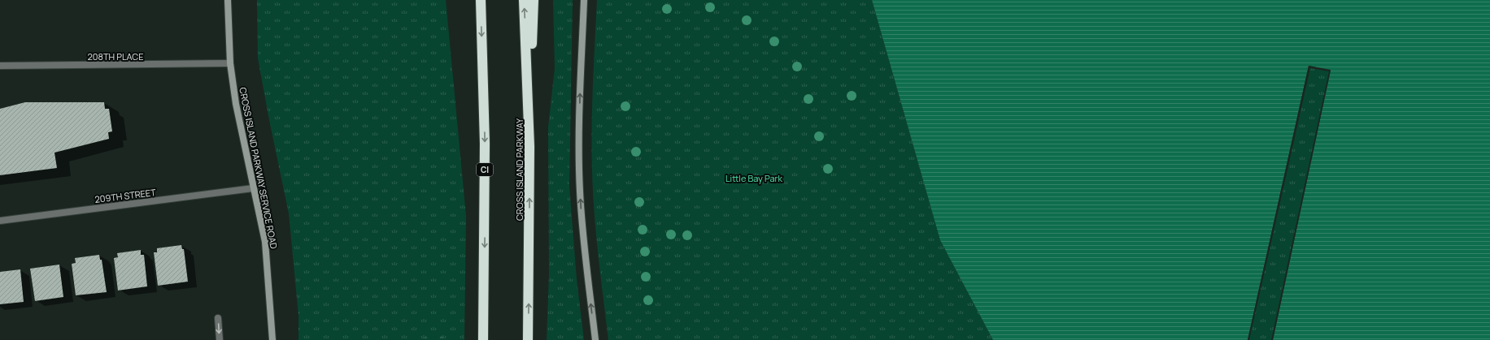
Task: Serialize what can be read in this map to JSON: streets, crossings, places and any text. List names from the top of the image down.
{
  "streets": {
    "highway": ["CI", "CROSS ISLAND PARKWAY"],
    "street": ["208TH PLACE", "CROSS ISLAND PARKWAY SERVICE ROAD", "209TH STREET"]
  },
  "crossings": [
    ["208TH PLACE", "CROSS ISLAND PARKWAY SERVICE ROAD"],
    ["CROSS ISLAND PARKWAY SERVICE ROAD", "209TH STREET"]
  ],
  "parks": ["Little Bay Park"]
}
